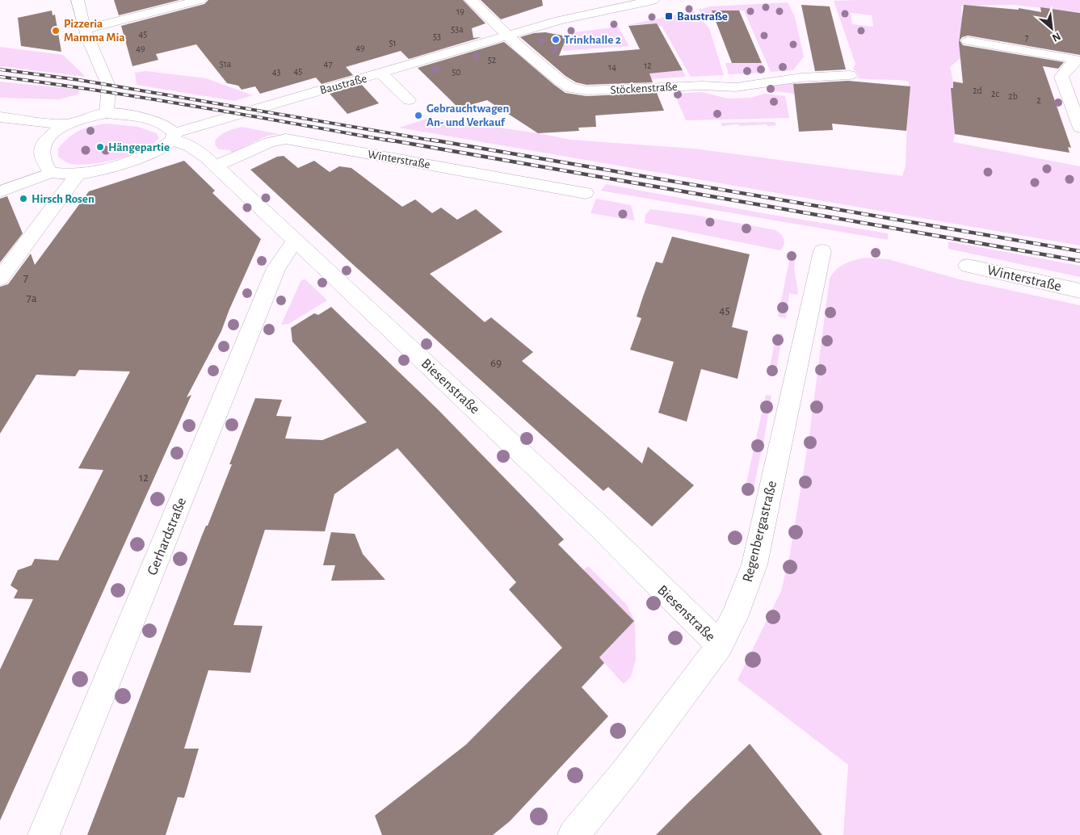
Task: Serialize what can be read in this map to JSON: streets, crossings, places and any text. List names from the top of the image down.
{
  "streets": {
    "street": [
      "Baustraße",
      "Stöckenstraße",
      "Winterstraße",
      "Biesenstraße",
      "Regenbergastraße",
      "Gerhardstraße"
    ]
  },
  "crossings": [
    ["Baustraße", "Stöckenstraße"],
    ["Baustraße", "Biesenstraße"],
    ["Winterstraße", "Biesenstraße"],
    ["Biesenstraße", "Regenbergastraße"],
    ["Biesenstraße", "Gerhardstraße"]
  ],
  "places": {
    "transit": ["Baustraße"],
    "other": [
      "Pizzeria Mamma Mia",
      "Trinkhalle 2",
      "Gebrauchtwagen An- und Verkauf",
      "Hängepartie",
      "Hirsch Rosen"
    ]
  },
  "house_numbers": [
    "19",
    "53a",
    "45",
    "53",
    "7",
    "51",
    "49",
    "49",
    "52",
    "51a",
    "47",
    "12",
    "14",
    "45",
    "43",
    "50",
    "2d",
    "2c",
    "2b",
    "2",
    "7",
    "7a",
    "45",
    "69",
    "12"
  ],
  "north": "bottom right"
}
